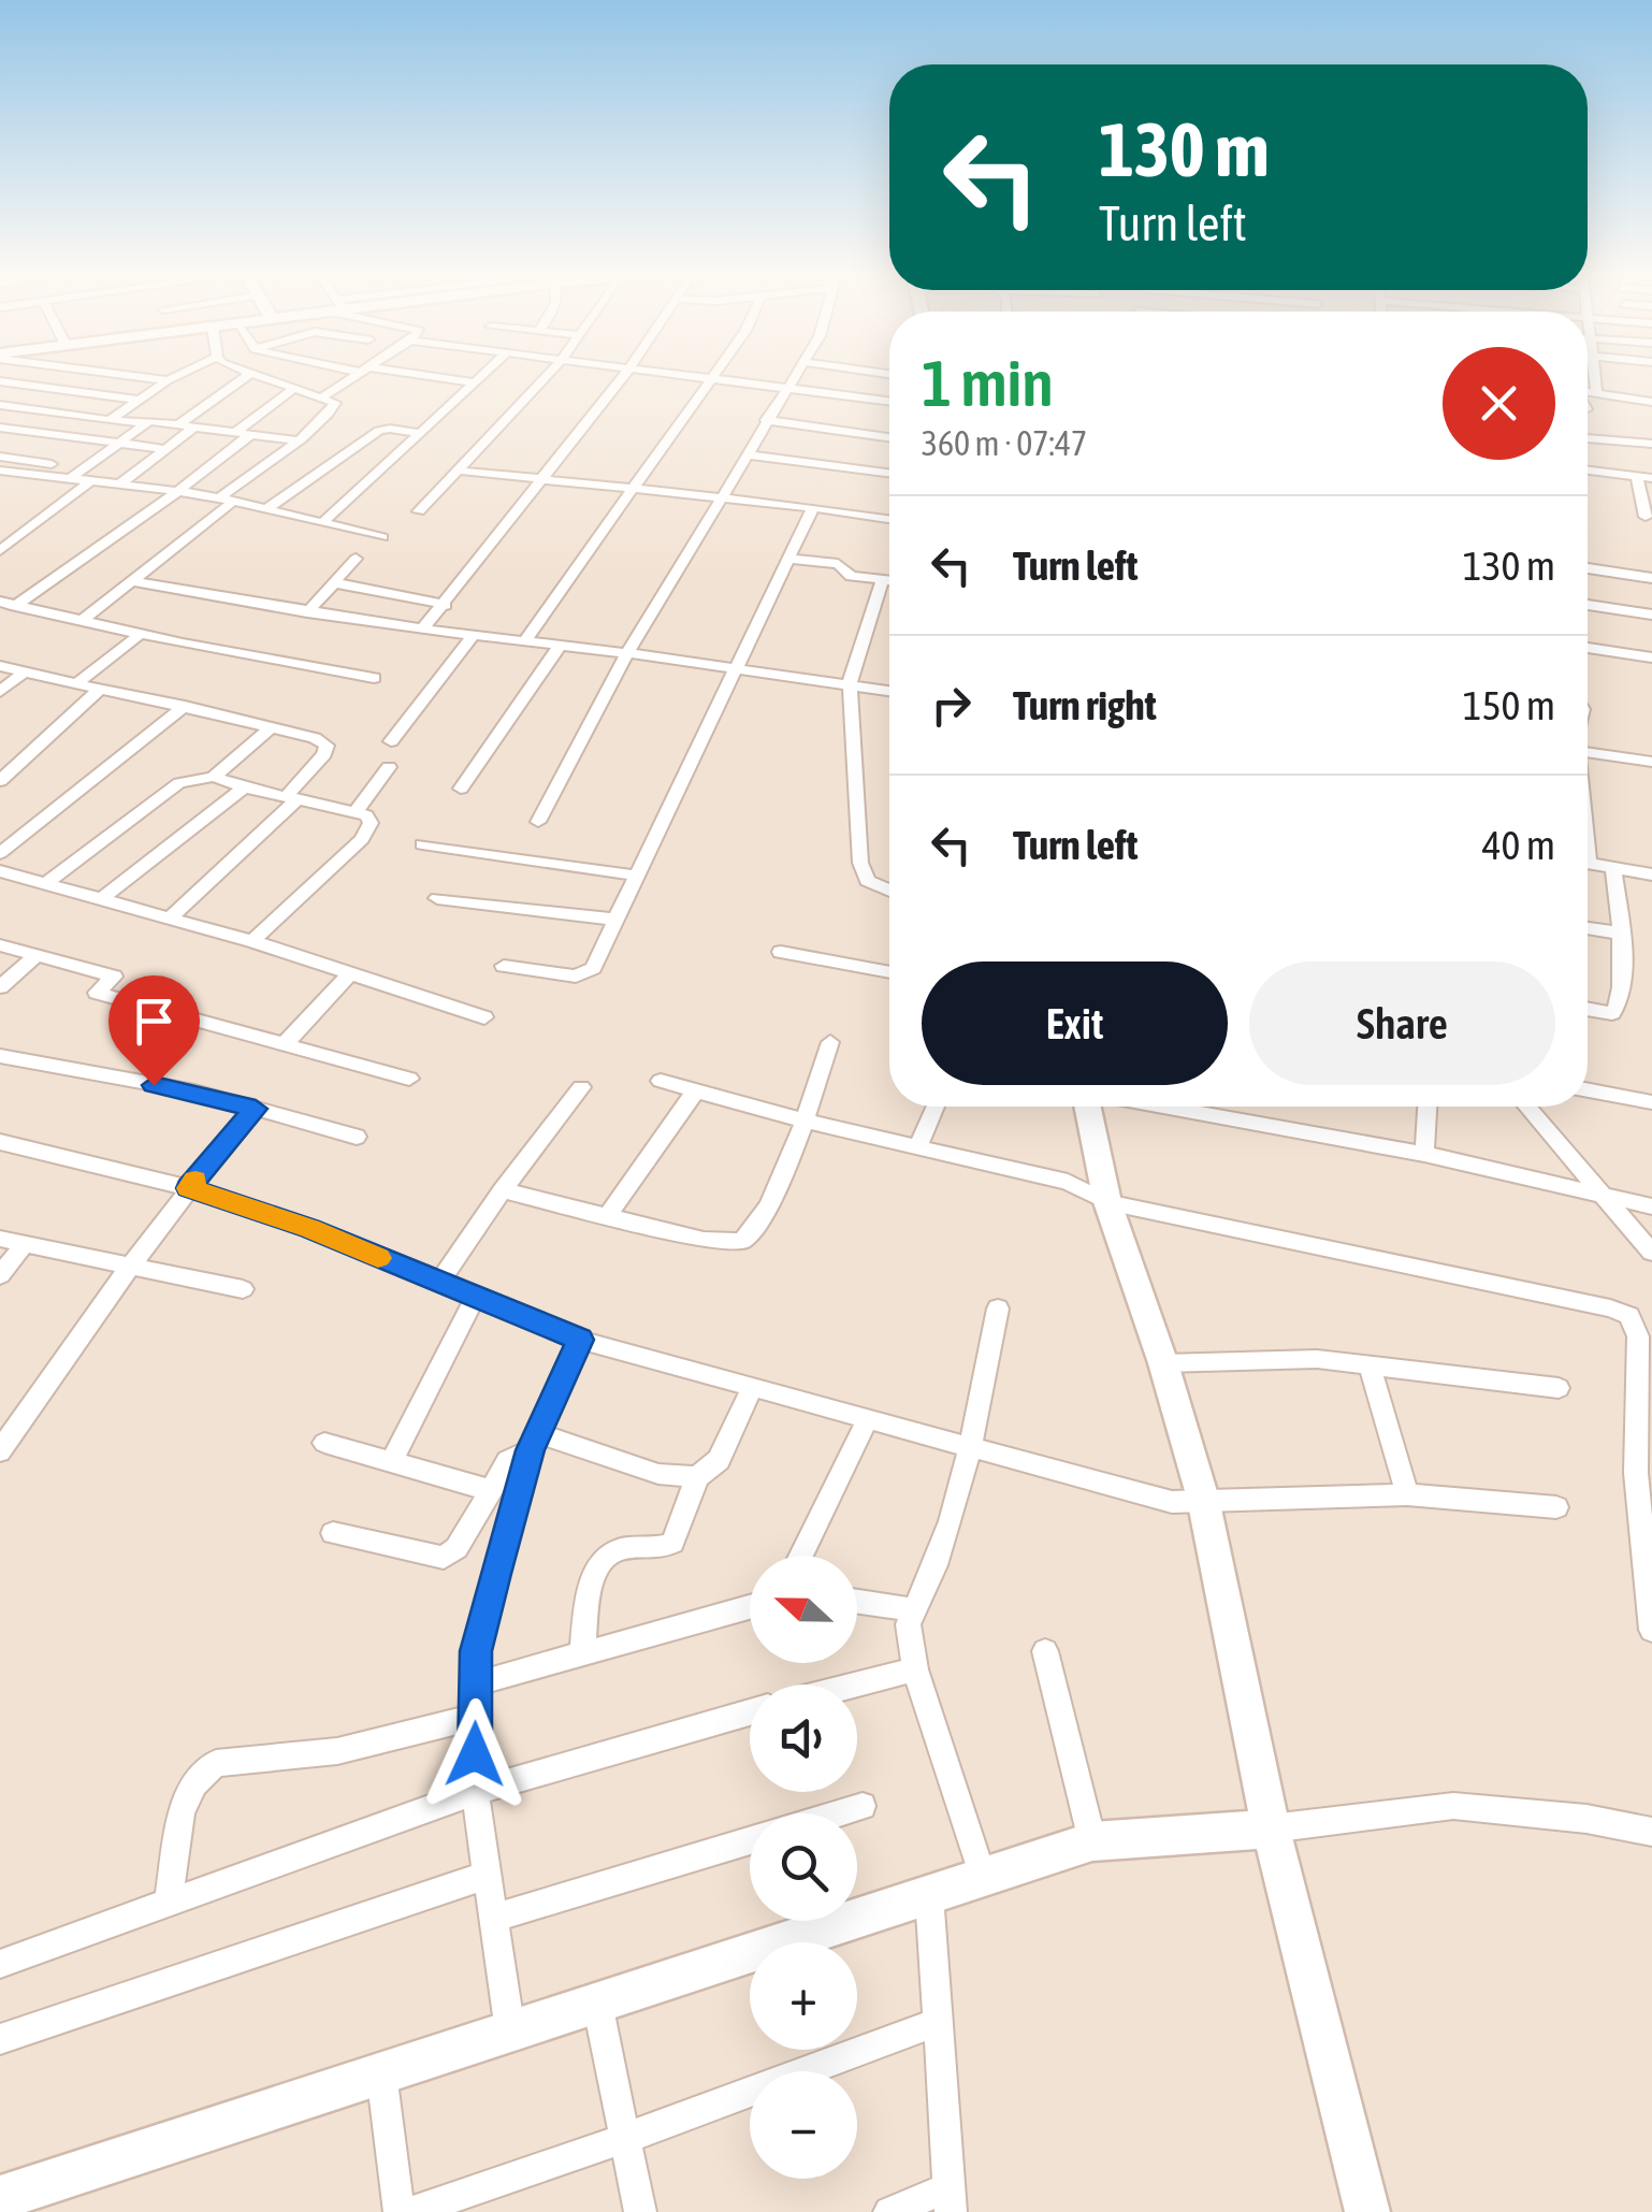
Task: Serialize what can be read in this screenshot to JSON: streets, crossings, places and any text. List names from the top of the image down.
{
  "north": "left",
  "page": {
    "turn": ["130 m", "Turn left"],
    "heading": ["1 min", "360 m · 07:47"],
    "list": [
      {
        "name": "Turn left",
        "value": "130 m"
      },
      {
        "name": "Turn right",
        "value": "150 m"
      },
      {
        "name": "Turn left",
        "value": "40 m"
      }
    ],
    "buttons": ["Exit", "Share"],
    "map_buttons": ["+", "−"]
  }
}
